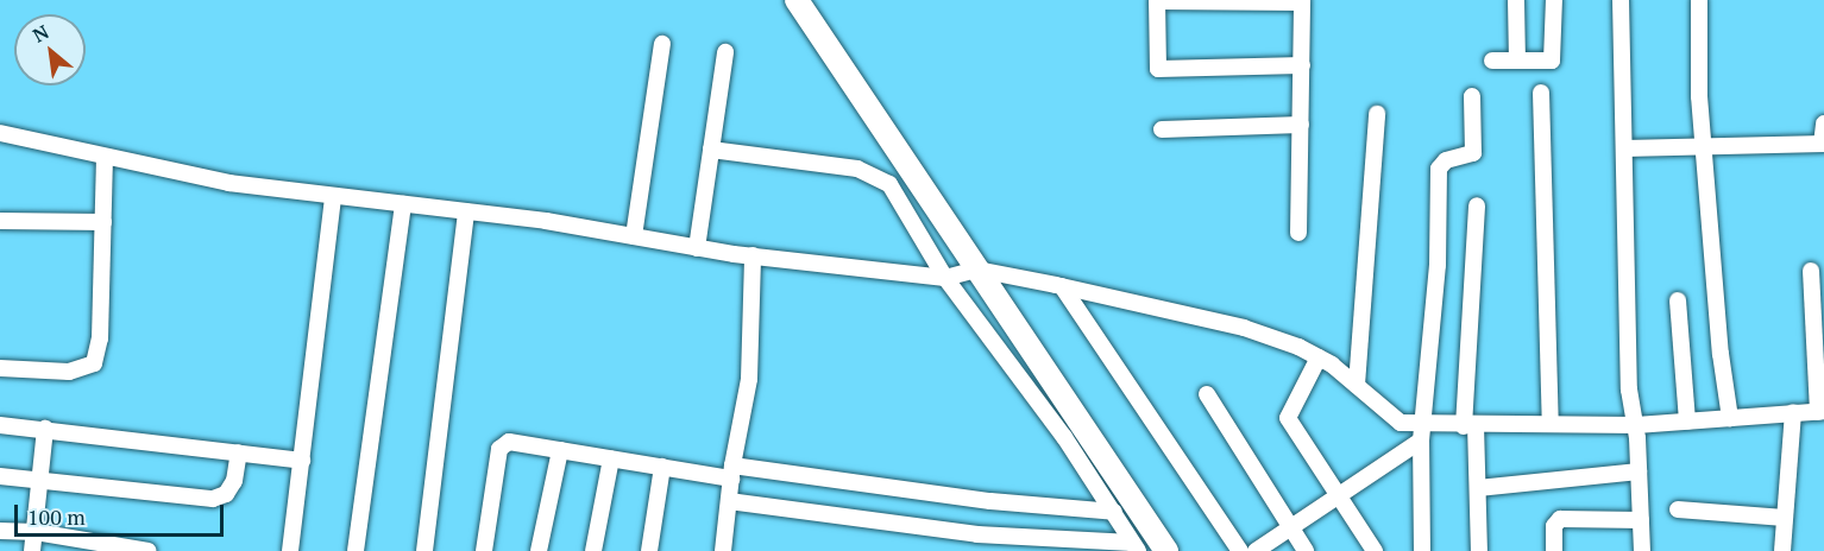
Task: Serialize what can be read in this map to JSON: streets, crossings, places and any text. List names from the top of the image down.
{
  "scale_bar": "100 m",
  "north": "top left"
}
